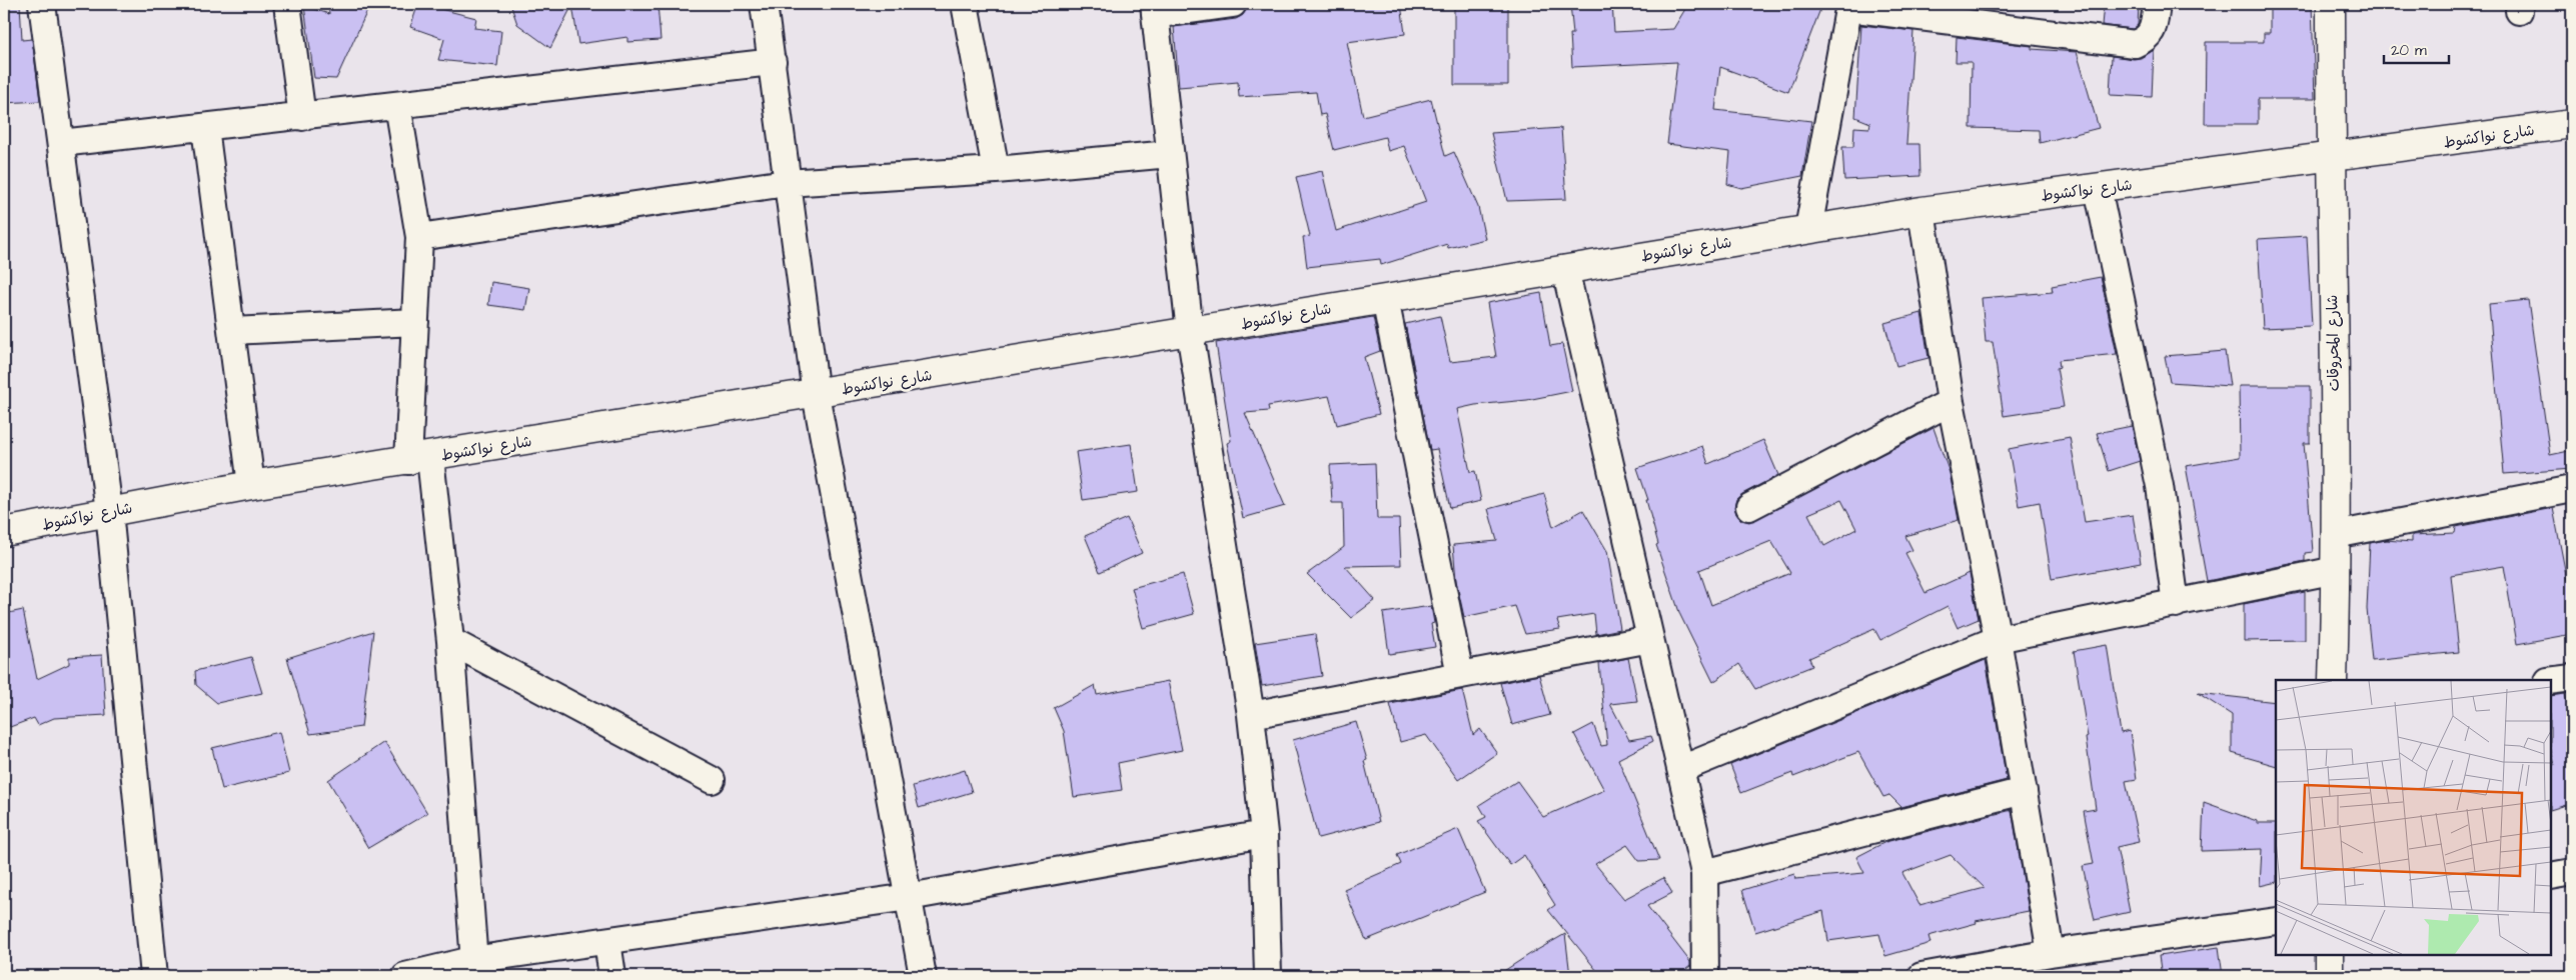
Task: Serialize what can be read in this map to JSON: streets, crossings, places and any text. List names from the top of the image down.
{
  "streets": {
    "street": ["شارع نواكشوط", "شارع المحروقات"]
  },
  "crossings": [
    ["شارع نواكشوط", "شارع المحروقات"]
  ],
  "scale_bar": "20 m"
}
